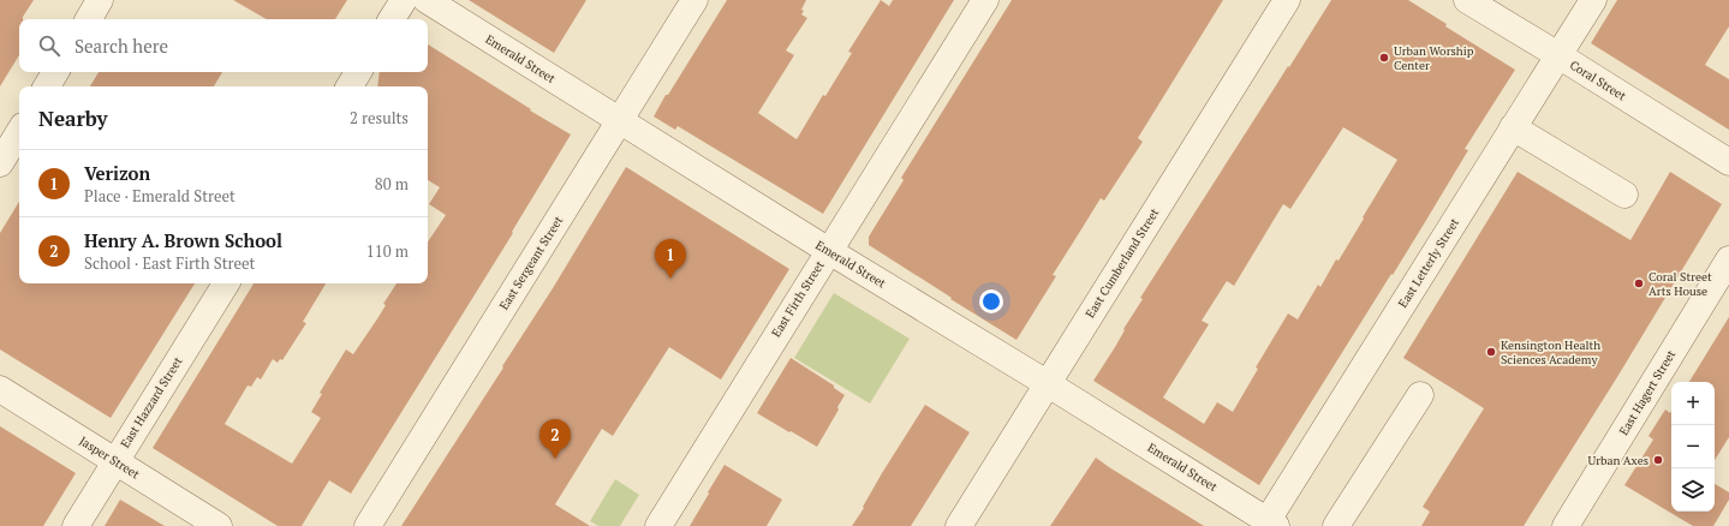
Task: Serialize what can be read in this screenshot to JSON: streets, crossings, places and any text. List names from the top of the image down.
{
  "streets": {
    "street": [
      "Emerald Street",
      "Coral Street",
      "East Sergeant Street",
      "East Cumberland Street",
      "East Letterly Street",
      "East Firth Street",
      "East Hagert Street",
      "East Hazzard Street",
      "Jasper Street"
    ]
  },
  "crossings": [
    ["Emerald Street", "East Sergeant Street"],
    ["Emerald Street", "East Cumberland Street"],
    ["Emerald Street", "East Letterly Street"],
    ["Emerald Street", "East Firth Street"],
    ["Coral Street", "East Letterly Street"],
    ["East Hazzard Street", "Jasper Street"]
  ],
  "places": [
    "Urban Worship Center",
    "Coral Street Arts House",
    "Kensington Health Sciences Academy",
    "Urban Axes"
  ],
  "page": {
    "search": "Search here",
    "heading": ["Nearby", "2 results"],
    "list": [
      {
        "mark": "1",
        "name": "Verizon",
        "note": "Place · Emerald Street",
        "value": "80 m"
      },
      {
        "mark": "2",
        "name": "Henry A. Brown School",
        "note": "School · East Firth Street",
        "value": "110 m"
      }
    ],
    "pins": ["1", "2"],
    "map_buttons": ["+", "−"]
  }
}
